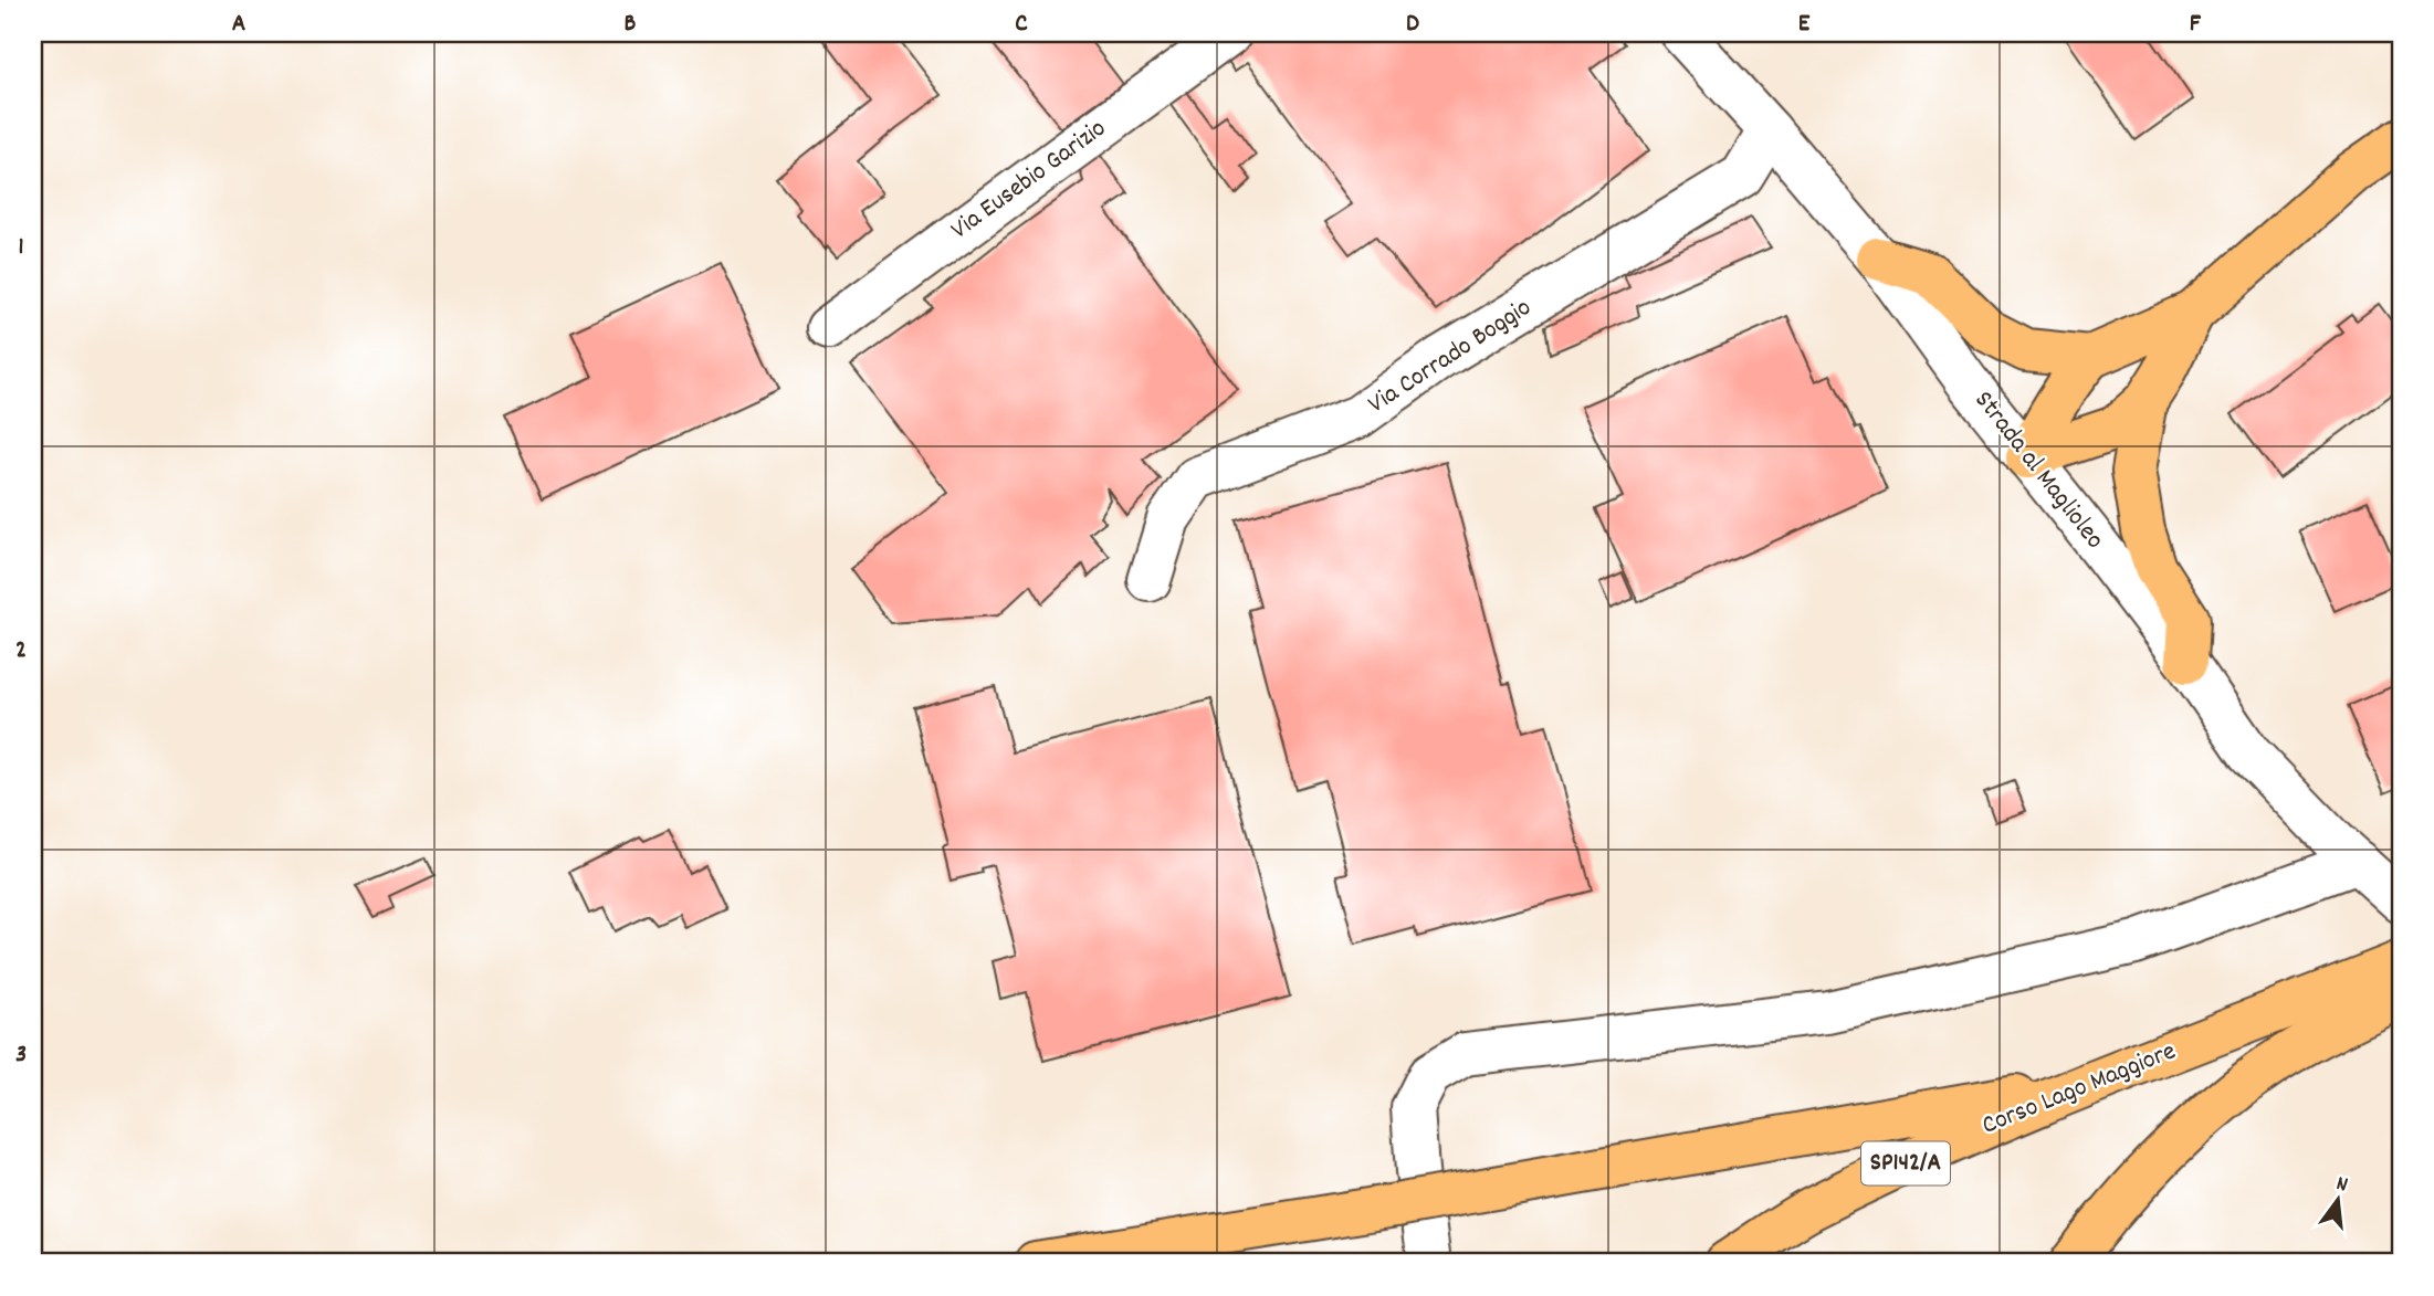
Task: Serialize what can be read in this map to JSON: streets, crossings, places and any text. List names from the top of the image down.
{
  "streets": {
    "highway": ["Corso Lago Maggiore", "SP142/A"],
    "street": ["Via Eusebio Garizio", "Via Corrado Boggio", "Strada al Maglioleo"]
  },
  "crossings": [
    ["Via Corrado Boggio", "Strada al Maglioleo"]
  ],
  "north": "top",
  "grid": {
    "columns": [
      "A",
      "B",
      "C",
      "D",
      "E",
      "F"
    ],
    "rows": ["1", "2", "3"]
  }
}
